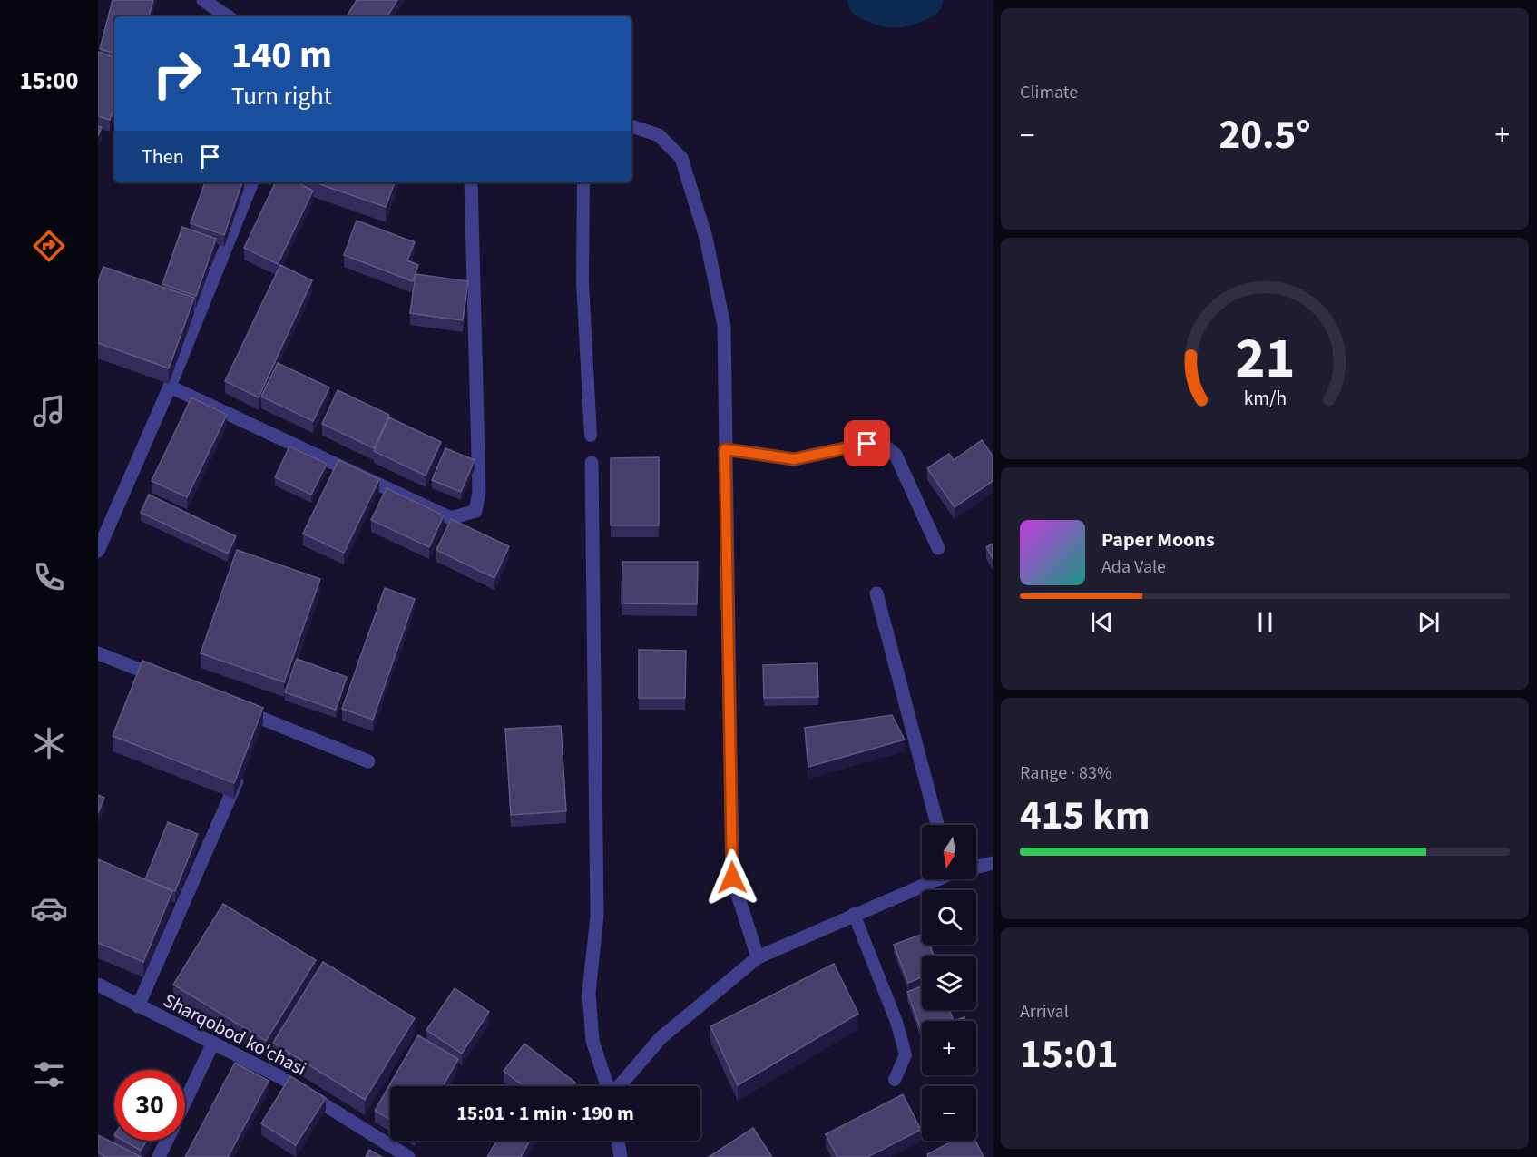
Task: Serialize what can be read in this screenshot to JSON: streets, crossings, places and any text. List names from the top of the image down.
{
  "streets": {
    "street": ["Sharqobod ko'chasi"]
  },
  "north": "bottom",
  "page": {
    "tabs": "15:00",
    "tile": [
      "Climate",
      ["Range · 83%", "415 km"],
      ["Arrival", "15:01"]
    ],
    "turn": ["140 m", "Turn right"],
    "heat": ["−", "20.5°", "+"],
    "then": "Then",
    "song": ["Paper Moons", "Ada Vale"],
    "map_buttons": ["+", "−"],
    "limit": "30",
    "trip": "15:01 · 1 min · 190 m",
    "gauge": ["21", "km/h"]
  }
}
